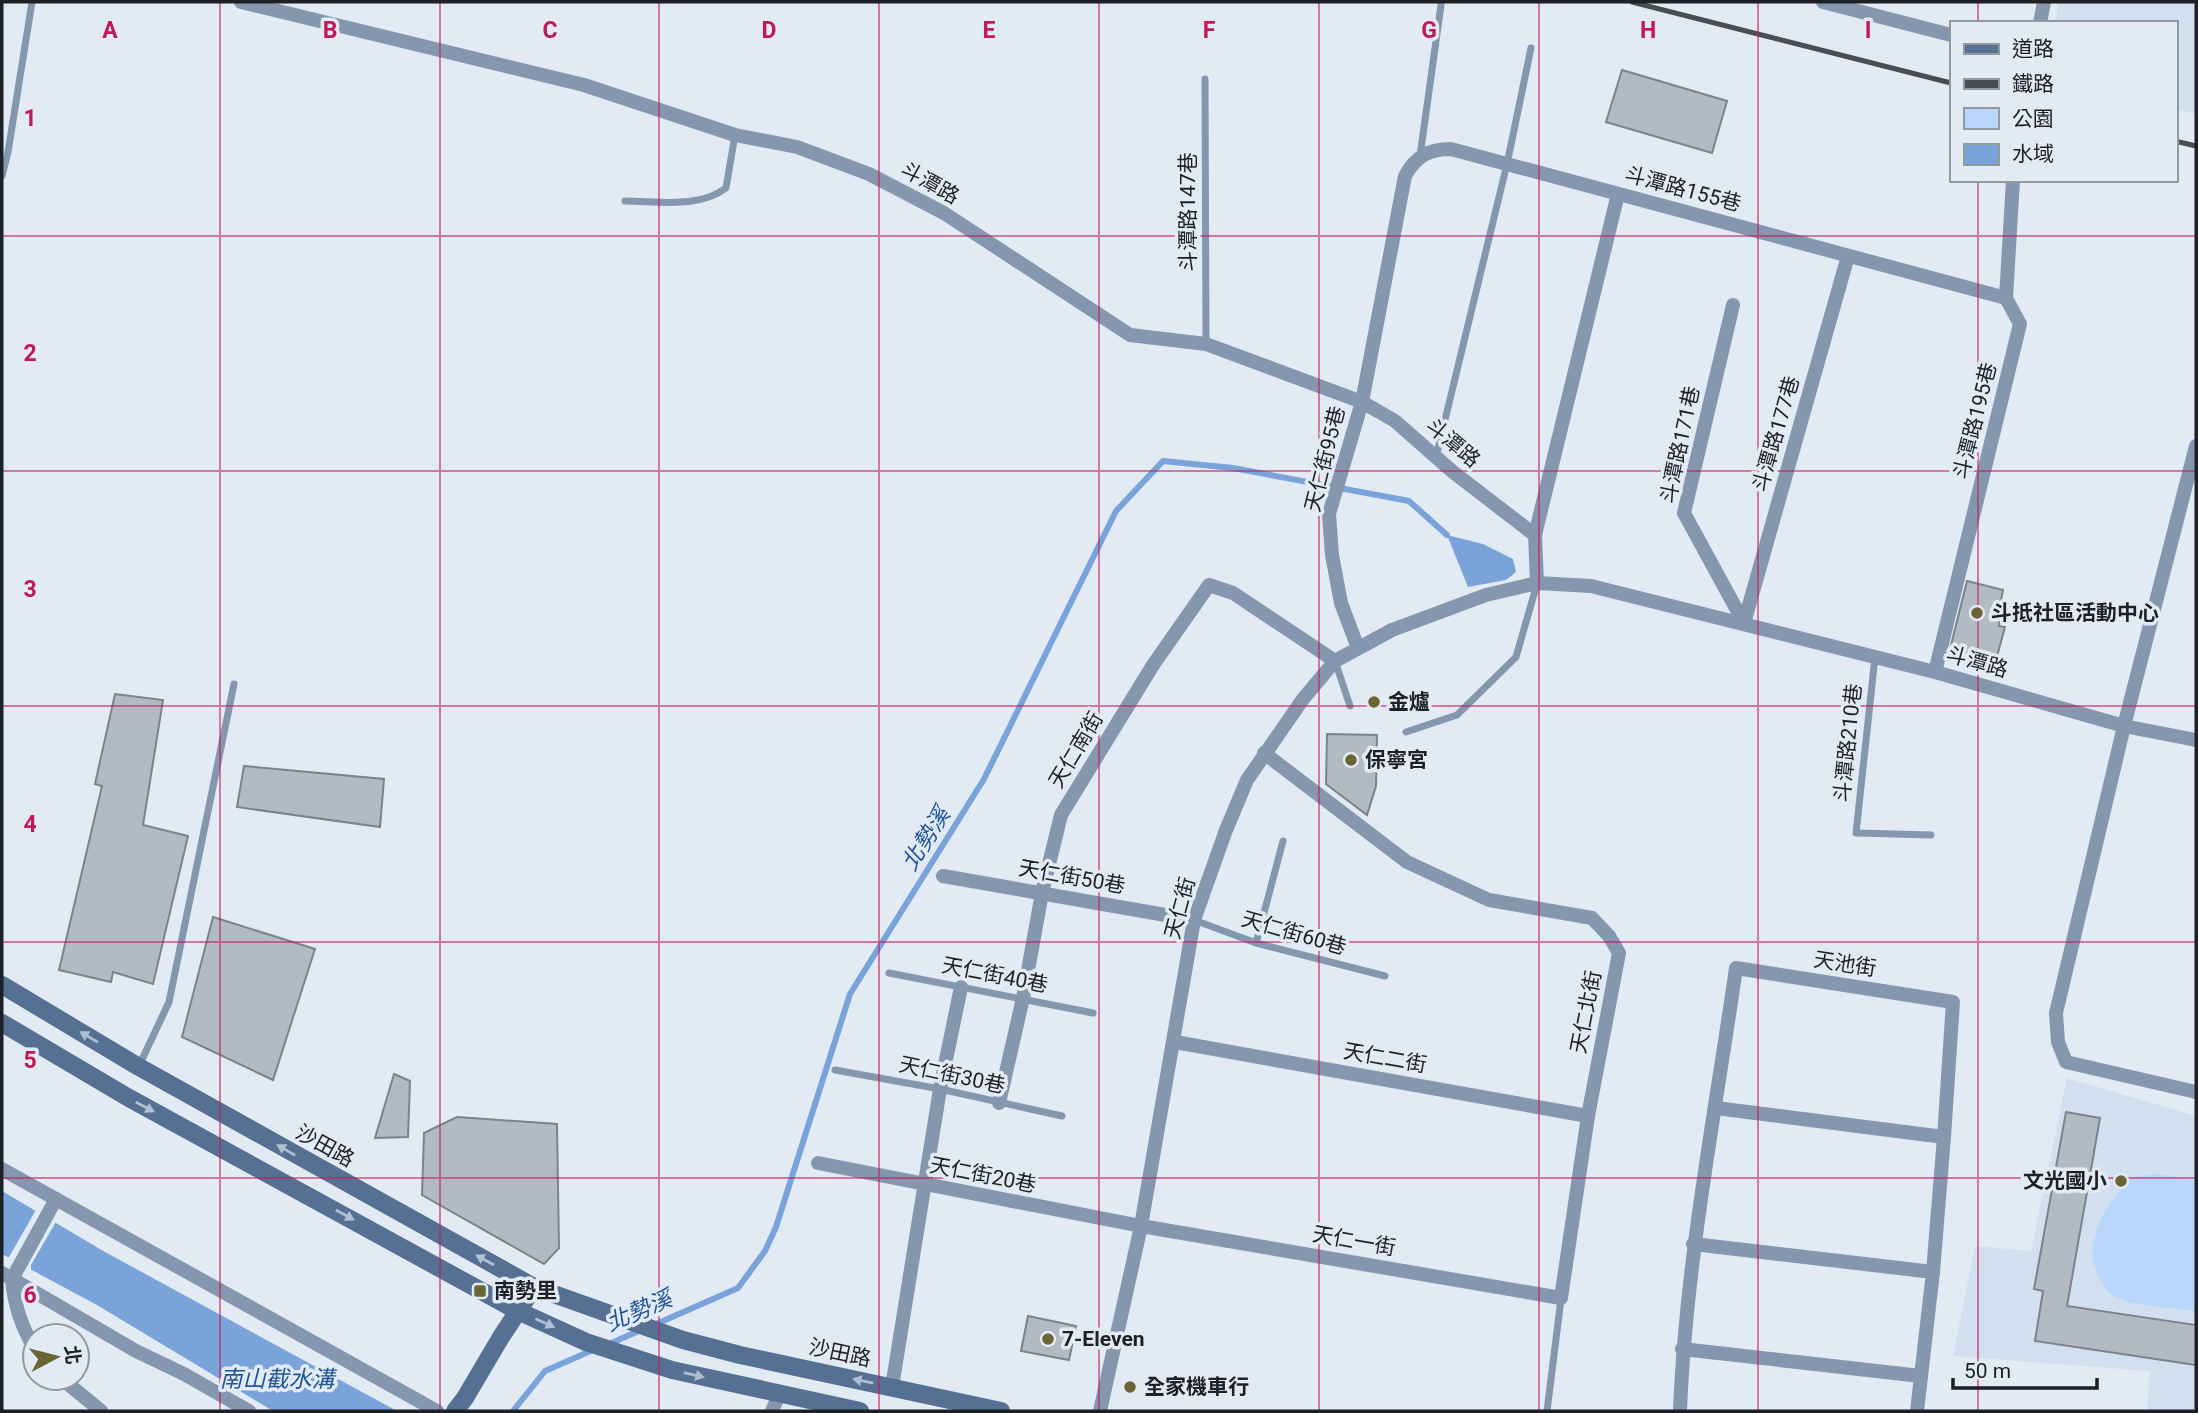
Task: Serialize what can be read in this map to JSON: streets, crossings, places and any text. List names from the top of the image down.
{
  "streets": {
    "street": [
      "斗潭路",
      "斗潭路155巷",
      "斗潭路195巷",
      "斗潭路177巷",
      "斗潭路171巷",
      "天仁街95巷",
      "天仁南街",
      "天仁街50巷",
      "天仁街",
      "天池街",
      "天仁北街",
      "天仁二街",
      "沙田路",
      "天仁街20巷",
      "天仁一街"
    ],
    "lane": [
      "斗潭路147巷",
      "斗潭路210巷",
      "天仁街60巷",
      "天仁街40巷",
      "天仁街30巷"
    ]
  },
  "crossings": [
    ["斗潭路", "斗潭路147巷"],
    ["斗潭路", "斗潭路195巷"],
    ["斗潭路", "斗潭路177巷"],
    ["斗潭路", "斗潭路171巷"],
    ["斗潭路", "天仁街95巷"],
    ["斗潭路", "斗潭路210巷"],
    ["斗潭路", "天仁街"],
    ["斗潭路155巷", "斗潭路195巷"],
    ["斗潭路155巷", "斗潭路177巷"],
    ["斗潭路177巷", "斗潭路171巷"],
    ["天仁街95巷", "天仁街"],
    ["天仁南街", "天仁街50巷"],
    ["天仁南街", "天仁街"],
    ["天仁南街", "天仁街40巷"],
    ["天仁南街", "天仁街30巷"],
    ["天仁街50巷", "天仁街"],
    ["天仁街50巷", "天仁街60巷"],
    ["天仁街", "天仁街60巷"],
    ["天仁街", "天仁北街"],
    ["天仁街", "天仁二街"],
    ["天仁街", "天仁街20巷"],
    ["天仁街", "天仁一街"],
    ["天仁北街", "天仁二街"],
    ["天仁北街", "天仁一街"],
    ["天仁街20巷", "天仁一街"]
  ],
  "water": ["北勢溪", "南山截水溝"],
  "places": {
    "other": [
      "斗抵社區活動中心",
      "金爐",
      "保寧宮",
      "文光國小",
      "7-Eleven",
      "全家機車行"
    ],
    "transit": ["南勢里"]
  },
  "legend": [
    "道路",
    "鐵路",
    "公園",
    "水域"
  ],
  "scale_bar": "50 m",
  "north": "right",
  "grid": {
    "columns": [
      "A",
      "B",
      "C",
      "D",
      "E",
      "F",
      "G",
      "H",
      "I"
    ],
    "rows": [
      "1",
      "2",
      "3",
      "4",
      "5",
      "6"
    ]
  }
}
